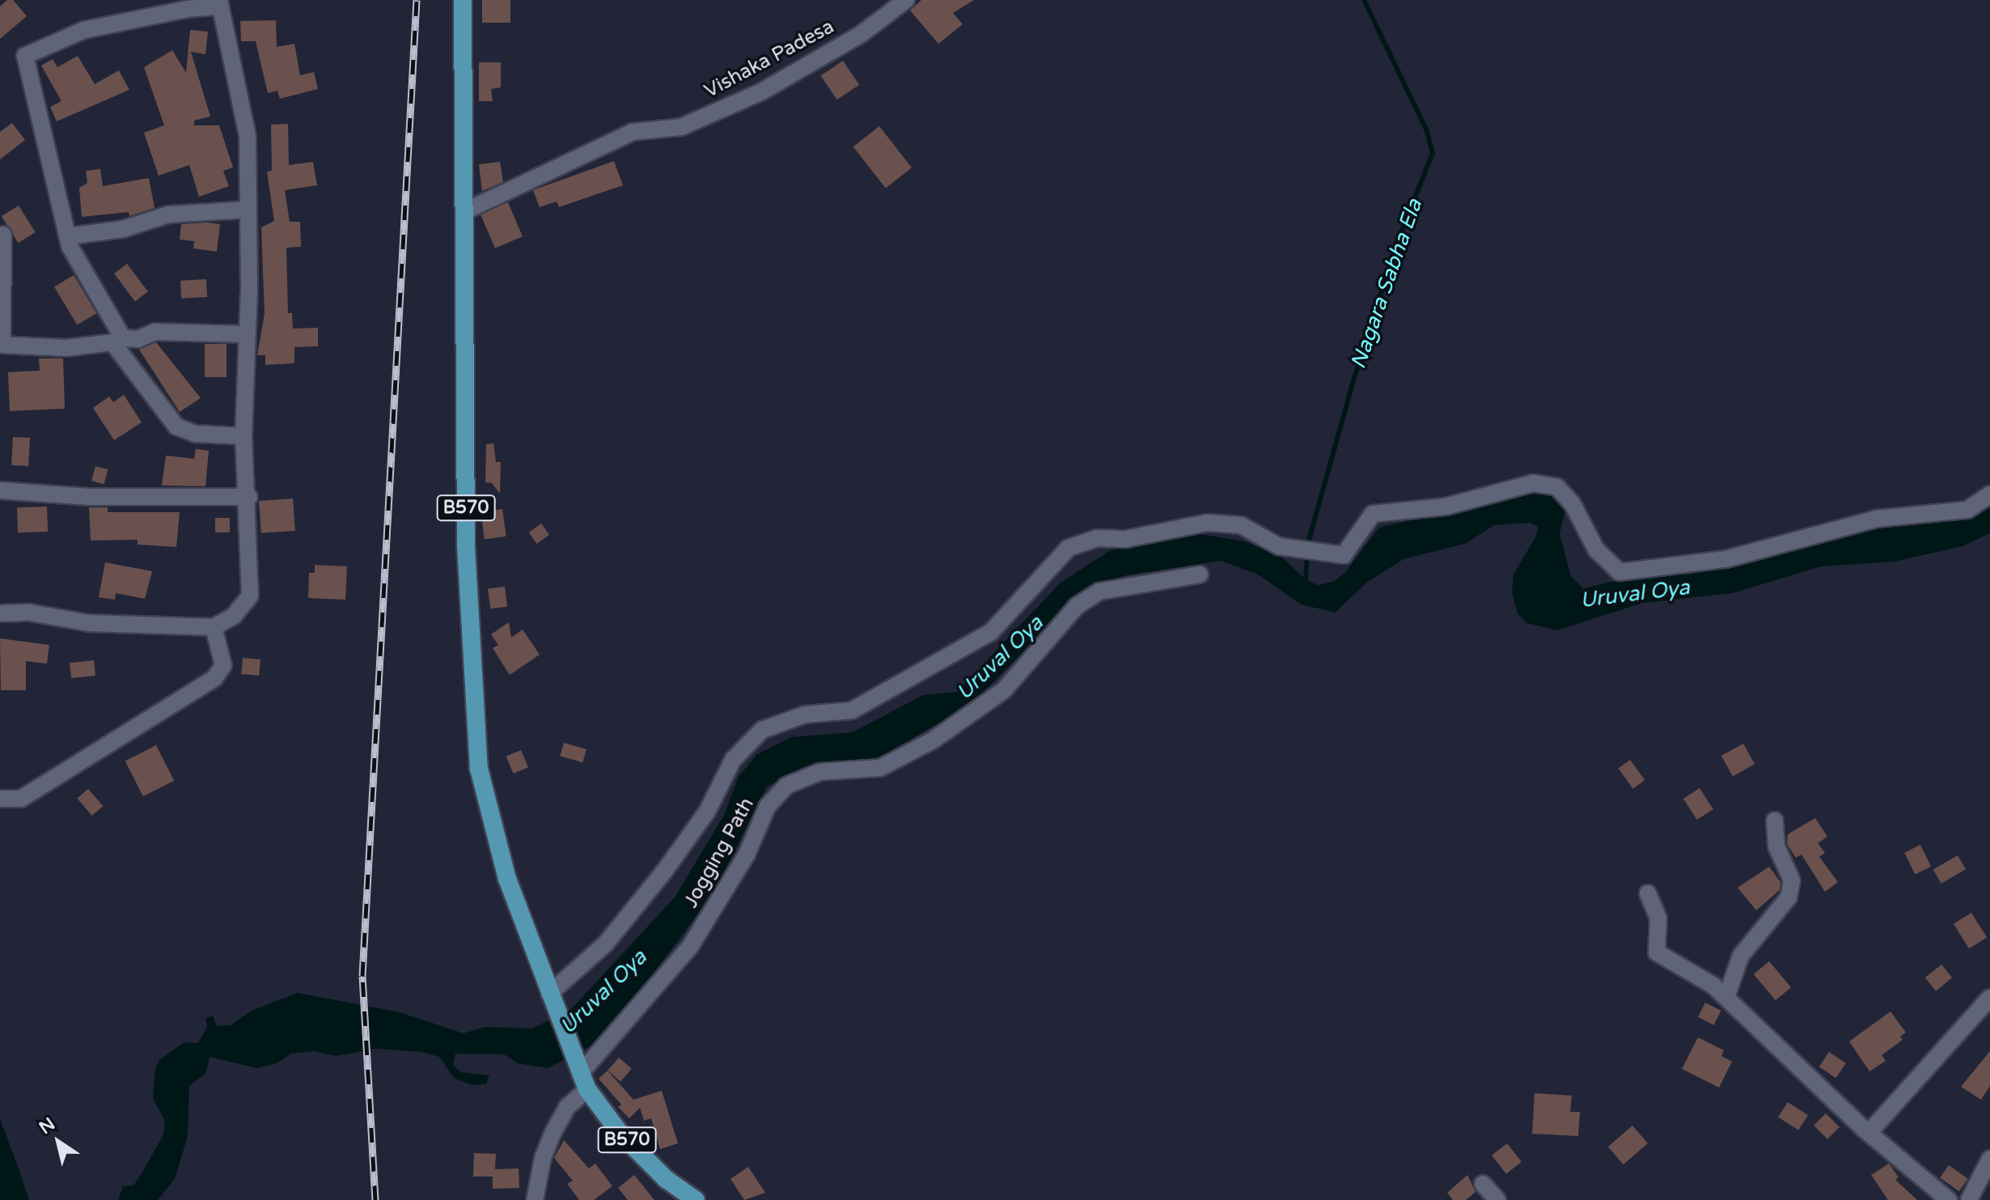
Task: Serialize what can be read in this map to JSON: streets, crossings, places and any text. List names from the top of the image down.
{
  "streets": {
    "main road": ["B570"],
    "street": ["Vishaka Padesa", "Jogging Path"]
  },
  "crossings": [
    ["Vishaka Padesa", "B570"],
    ["B570", "Jogging Path"]
  ],
  "water": ["Nagara Sabha Ela", "Uruval Oya"],
  "north": "top left"
}
